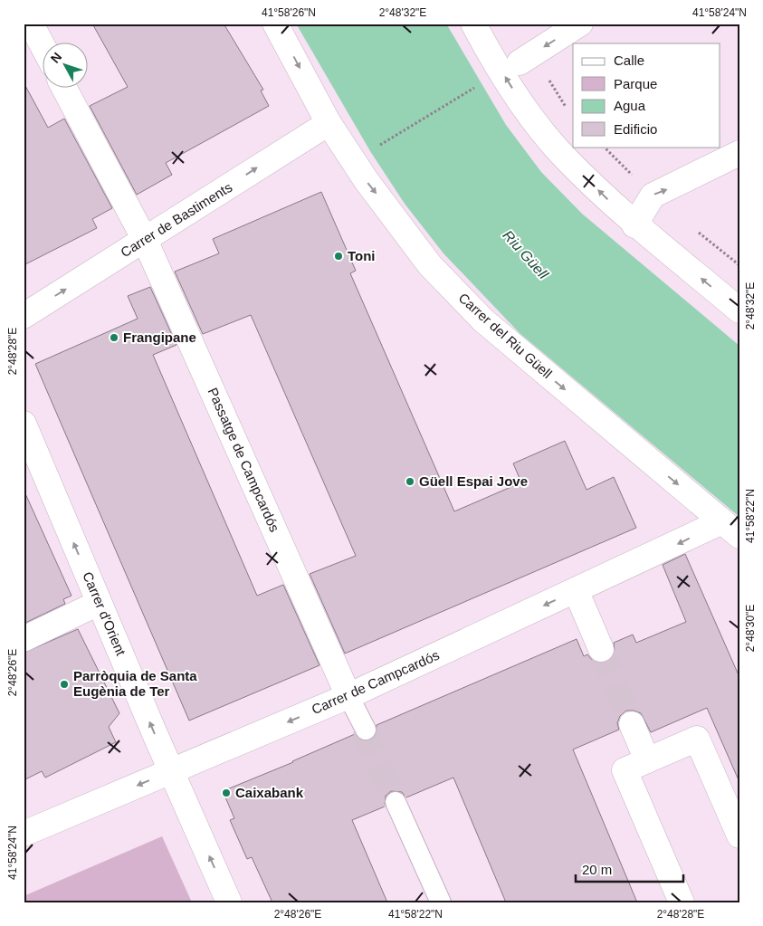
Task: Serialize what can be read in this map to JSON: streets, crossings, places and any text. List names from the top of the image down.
{
  "streets": {
    "street": [
      "Carrer de Bastiments",
      "Carrer del Riu Güell",
      "Passatge de Campcardós",
      "Carrer d'Orient",
      "Carrer de Campcardós"
    ]
  },
  "crossings": [
    ["Carrer de Bastiments", "Carrer del Riu Güell"],
    ["Carrer de Bastiments", "Passatge de Campcardós"],
    ["Carrer del Riu Güell", "Carrer de Campcardós"],
    ["Passatge de Campcardós", "Carrer de Campcardós"],
    ["Carrer d'Orient", "Carrer de Campcardós"]
  ],
  "one_way": ["Carrer de Bastiments", "Carrer d'Orient", "Carrer de Campcardós"],
  "water": ["Riu Güell"],
  "places": [
    "Toni",
    "Frangipane",
    "Güell Espai Jove",
    "Parròquia de Santa Eugènia de Ter",
    "Caixabank"
  ],
  "legend": [
    "Calle",
    "Parque",
    "Agua",
    "Edificio"
  ],
  "scale_bar": "20 m",
  "north": "top left",
  "coordinates": [
    "41°58'26\"N",
    "2°48'32\"E",
    "41°58'24\"N",
    "2°48'28\"E",
    "41°58'22\"N",
    "2°48'30\"E",
    "2°48'26\"E"
  ]
}
